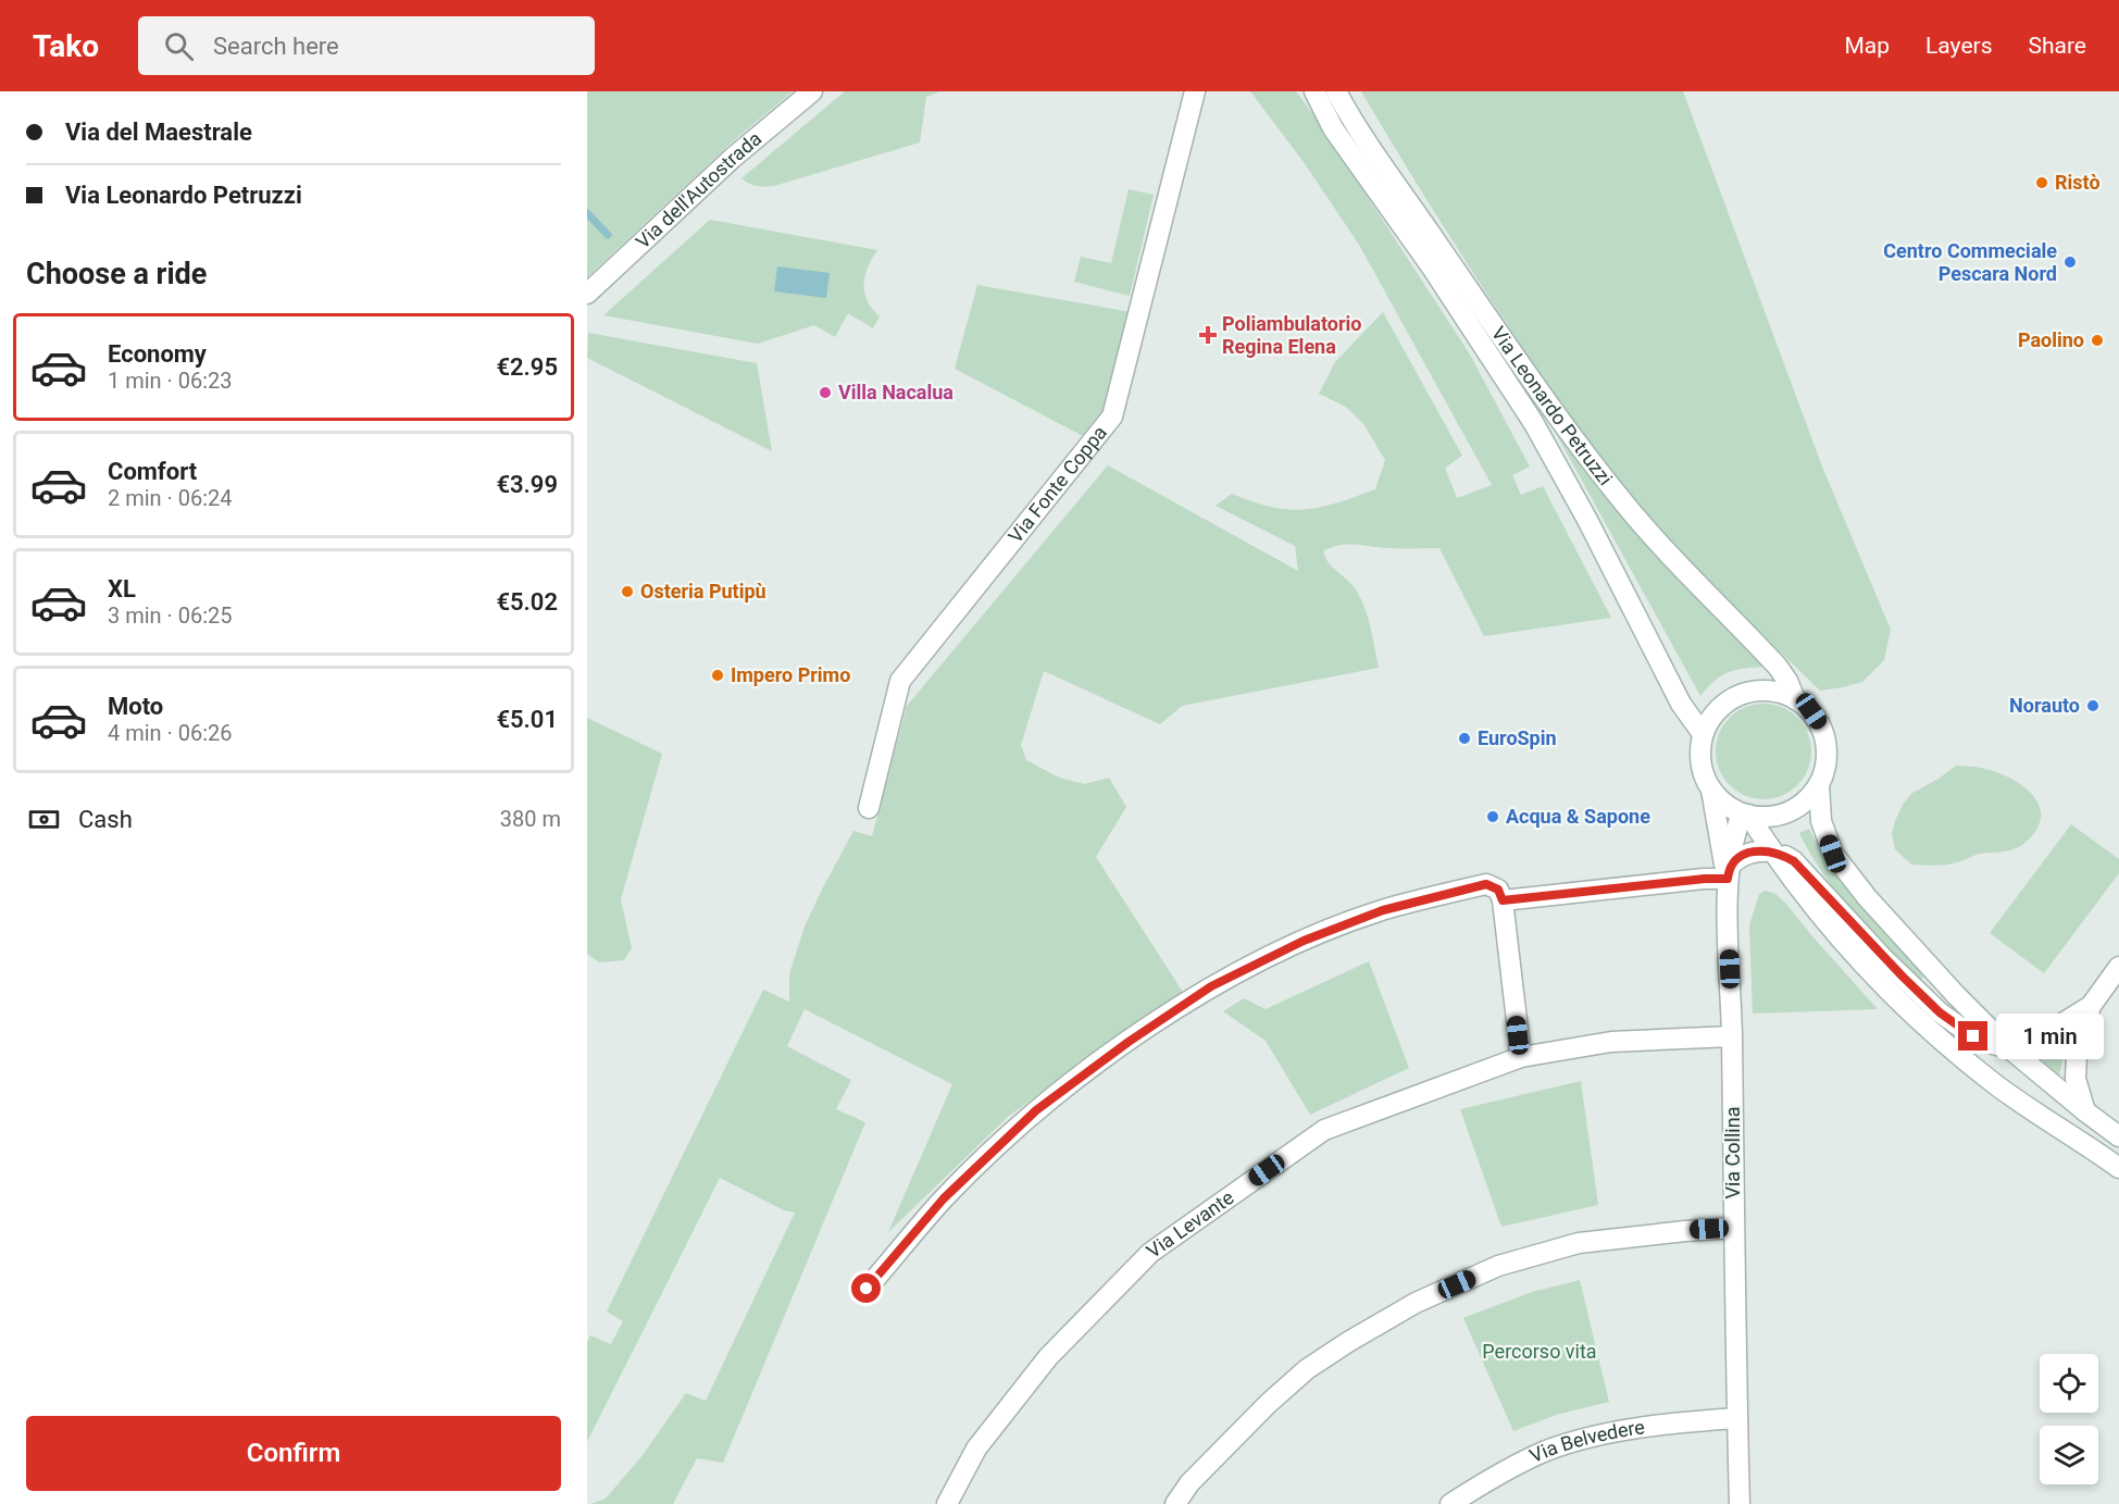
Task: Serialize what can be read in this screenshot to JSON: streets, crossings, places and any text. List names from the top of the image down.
{
  "streets": {
    "street": [
      "Via dell'Autostrada",
      "Via Leonardo Petruzzi",
      "Via Fonte Coppa",
      "Via Collina",
      "Via Levante",
      "Via Belvedere"
    ]
  },
  "crossings": [
    ["Via Leonardo Petruzzi", "Via Collina"],
    ["Via Collina", "Via Levante"],
    ["Via Collina", "Via Belvedere"]
  ],
  "parks": ["Percorso vita"],
  "places": {
    "other": [
      "Ristò",
      "Centro Commeciale Pescara Nord",
      "Paolino",
      "Villa Nacalua",
      "Osteria Putipù",
      "Impero Primo",
      "Norauto",
      "EuroSpin",
      "Acqua & Sapone"
    ],
    "health": ["Poliambulatorio Regina Elena"]
  },
  "page": {
    "header": "Tako",
    "search": "Search here",
    "nav": ["Map", "Layers", "Share"],
    "banner": ["Via del Maestrale", "Via Leonardo Petruzzi"],
    "heading": "Choose a ride",
    "list": [
      {
        "name": "Economy",
        "note": "1 min · 06:23",
        "value": "€2.95"
      },
      {
        "name": "Comfort",
        "note": "2 min · 06:24",
        "value": "€3.99"
      },
      {
        "name": "XL",
        "note": "3 min · 06:25",
        "value": "€5.02"
      },
      {
        "name": "Moto",
        "note": "4 min · 06:26",
        "value": "€5.01"
      }
    ],
    "pay": ["Cash", "380 m"],
    "bubble": "1 min",
    "buttons": "Confirm"
  }
}
